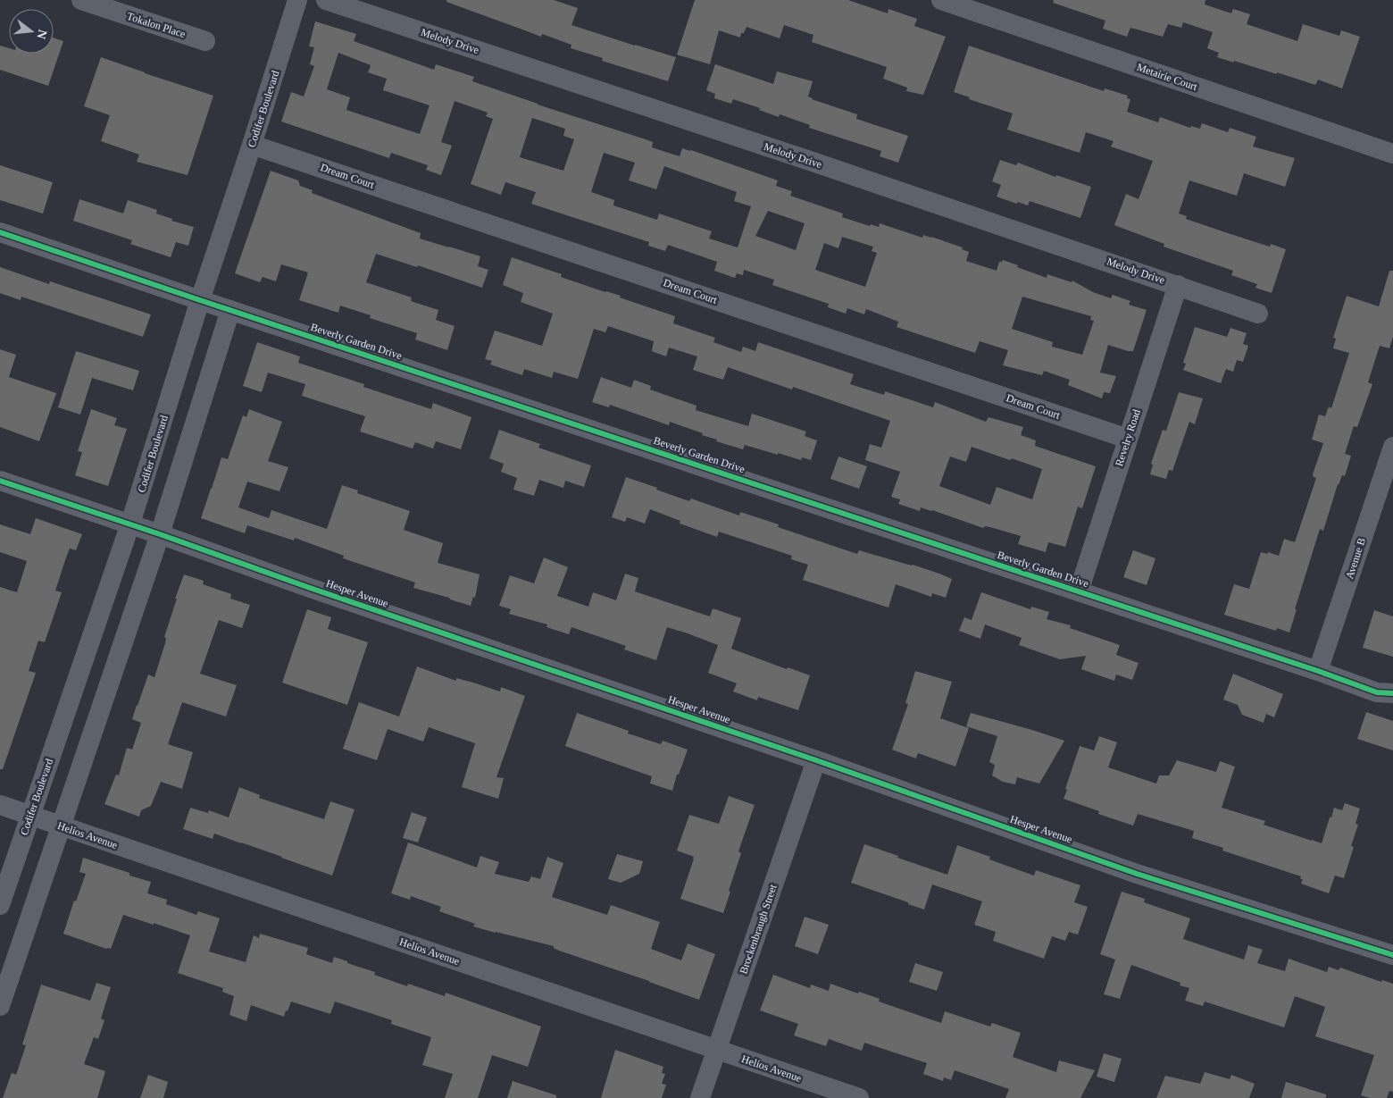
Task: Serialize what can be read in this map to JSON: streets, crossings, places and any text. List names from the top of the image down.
{
  "streets": {
    "street": [
      "Tokalon Place",
      "Melody Drive",
      "Metairie Court",
      "Codifer Boulevard",
      "Dream Court",
      "Beverly Garden Drive",
      "Revelry Road",
      "Avenue B",
      "Hesper Avenue",
      "Helios Avenue",
      "Brockenbraugh Street"
    ]
  },
  "crossings": [
    ["Melody Drive", "Revelry Road"],
    ["Codifer Boulevard", "Dream Court"],
    ["Codifer Boulevard", "Beverly Garden Drive"],
    ["Codifer Boulevard", "Hesper Avenue"],
    ["Codifer Boulevard", "Helios Avenue"],
    ["Dream Court", "Revelry Road"],
    ["Beverly Garden Drive", "Revelry Road"],
    ["Beverly Garden Drive", "Avenue B"],
    ["Hesper Avenue", "Brockenbraugh Street"],
    ["Helios Avenue", "Brockenbraugh Street"]
  ],
  "north": "right"
}
